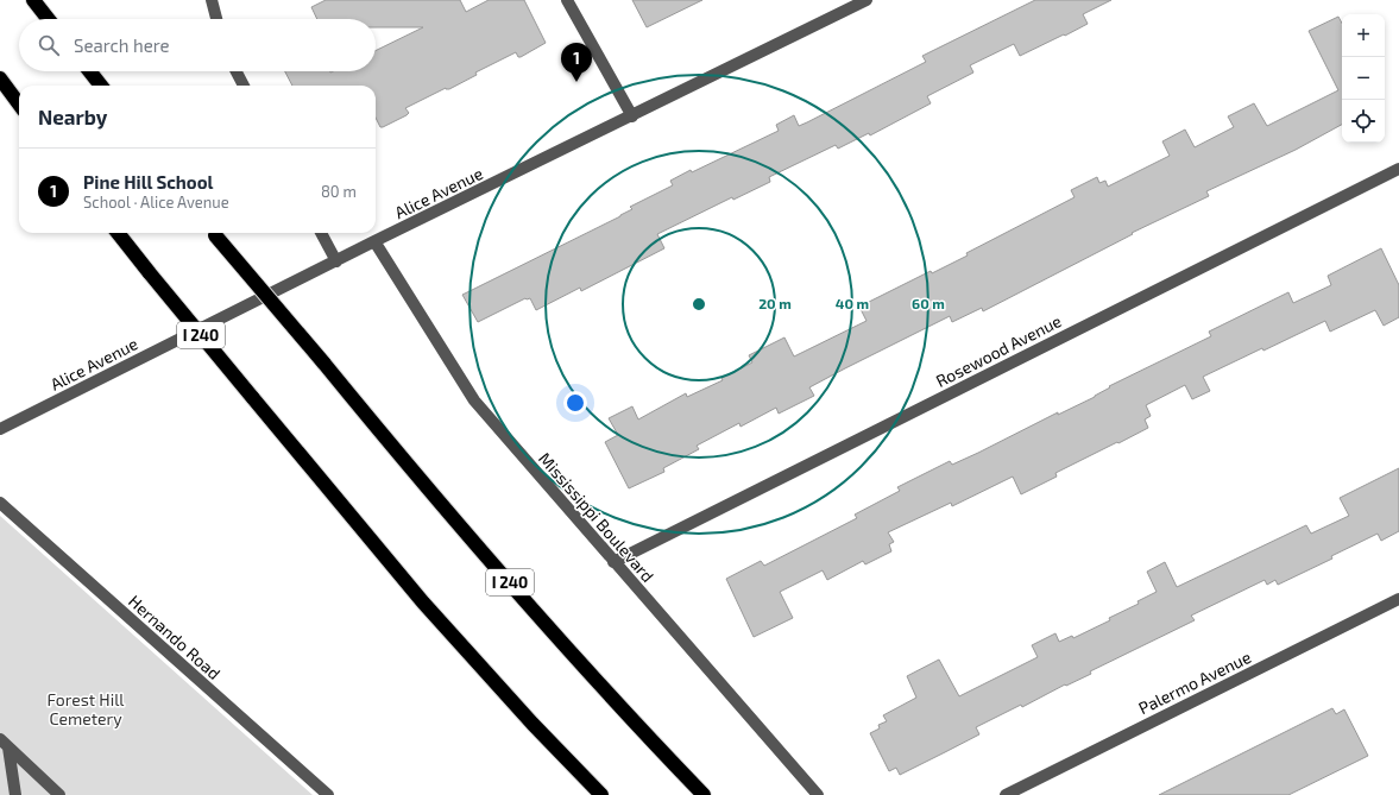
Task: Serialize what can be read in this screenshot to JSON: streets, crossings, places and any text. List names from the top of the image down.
{
  "streets": {
    "highway": ["I 240"],
    "street": [
      "Alice Avenue",
      "Rosewood Avenue",
      "Mississippi Boulevard",
      "Hernando Road",
      "Palermo Avenue"
    ]
  },
  "crossings": [
    ["Alice Avenue", "Mississippi Boulevard"],
    ["Rosewood Avenue", "Mississippi Boulevard"]
  ],
  "parks": ["Forest Hill Cemetery"],
  "page": {
    "map_buttons": ["+", "−"],
    "search": "Search here",
    "pins": "1",
    "heading": "Nearby",
    "list": [
      {
        "mark": "1",
        "name": "Pine Hill School",
        "note": "School · Alice Avenue",
        "value": "80 m"
      }
    ]
  },
  "rings": ["20 m", "40 m", "60 m"]
}
